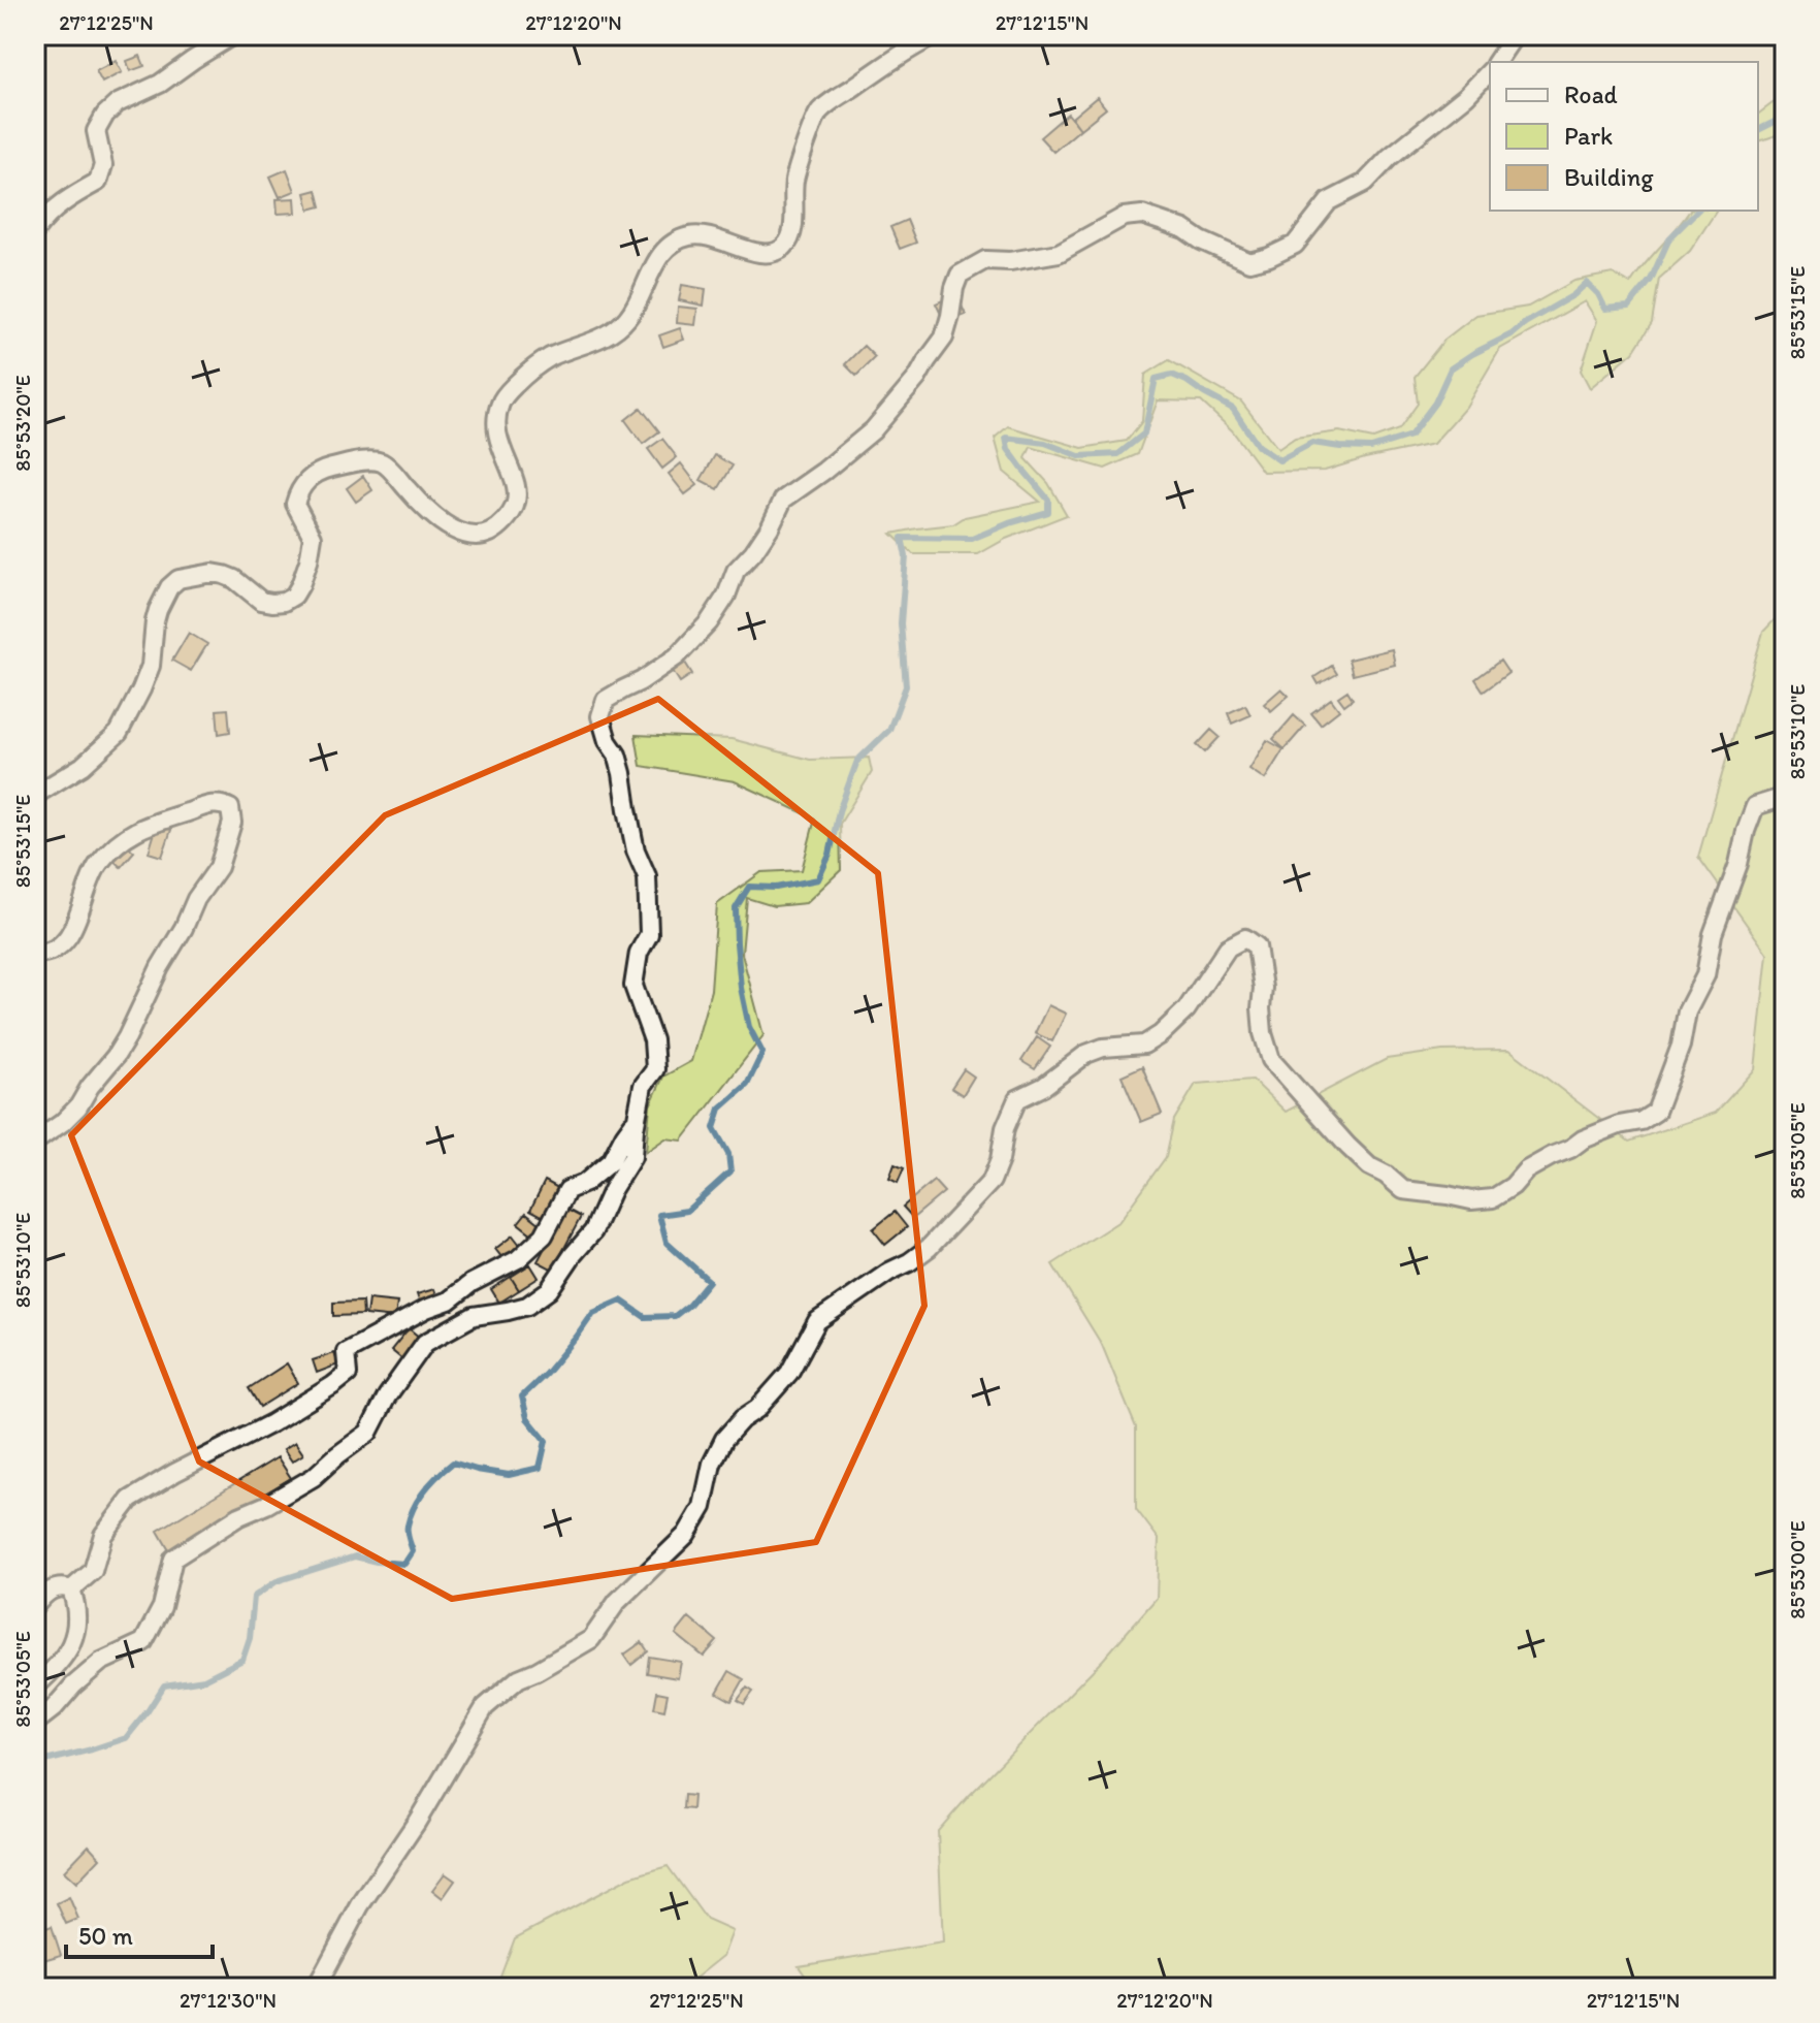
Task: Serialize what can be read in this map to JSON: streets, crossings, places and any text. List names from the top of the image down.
{
  "legend": ["Road", "Park", "Building"],
  "scale_bar": "50 m",
  "coordinates": [
    "27°12'25\"N",
    "27°12'20\"N",
    "27°12'15\"N",
    "85°53'15\"E",
    "85°53'20\"E",
    "85°53'10\"E",
    "85°53'05\"E",
    "85°53'00\"E",
    "27°12'30\"N"
  ]
}
